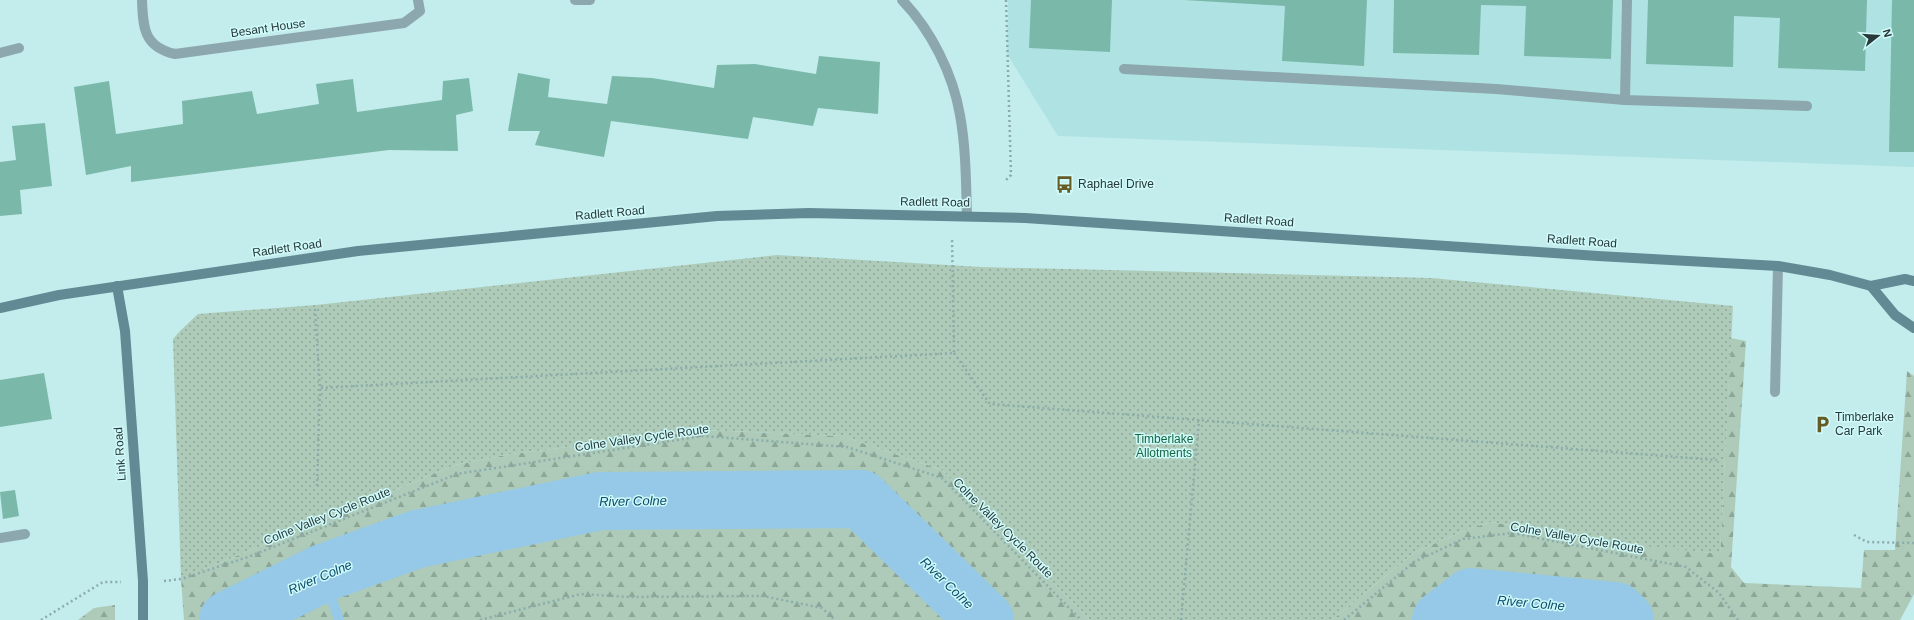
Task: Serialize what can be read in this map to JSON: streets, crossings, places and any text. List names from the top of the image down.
{
  "streets": {
    "street": ["Besant House", "Radlett Road", "Link Road"],
    "path": ["Colne Valley Cycle Route"]
  },
  "crossings": [
    ["Radlett Road", "Link Road"]
  ],
  "water": ["River Colne"],
  "parks": ["Timberlake Allotments"],
  "places": {
    "bus stop": ["Raphael Drive"],
    "parking": ["Timberlake Car Park"]
  },
  "north": "right"
}
